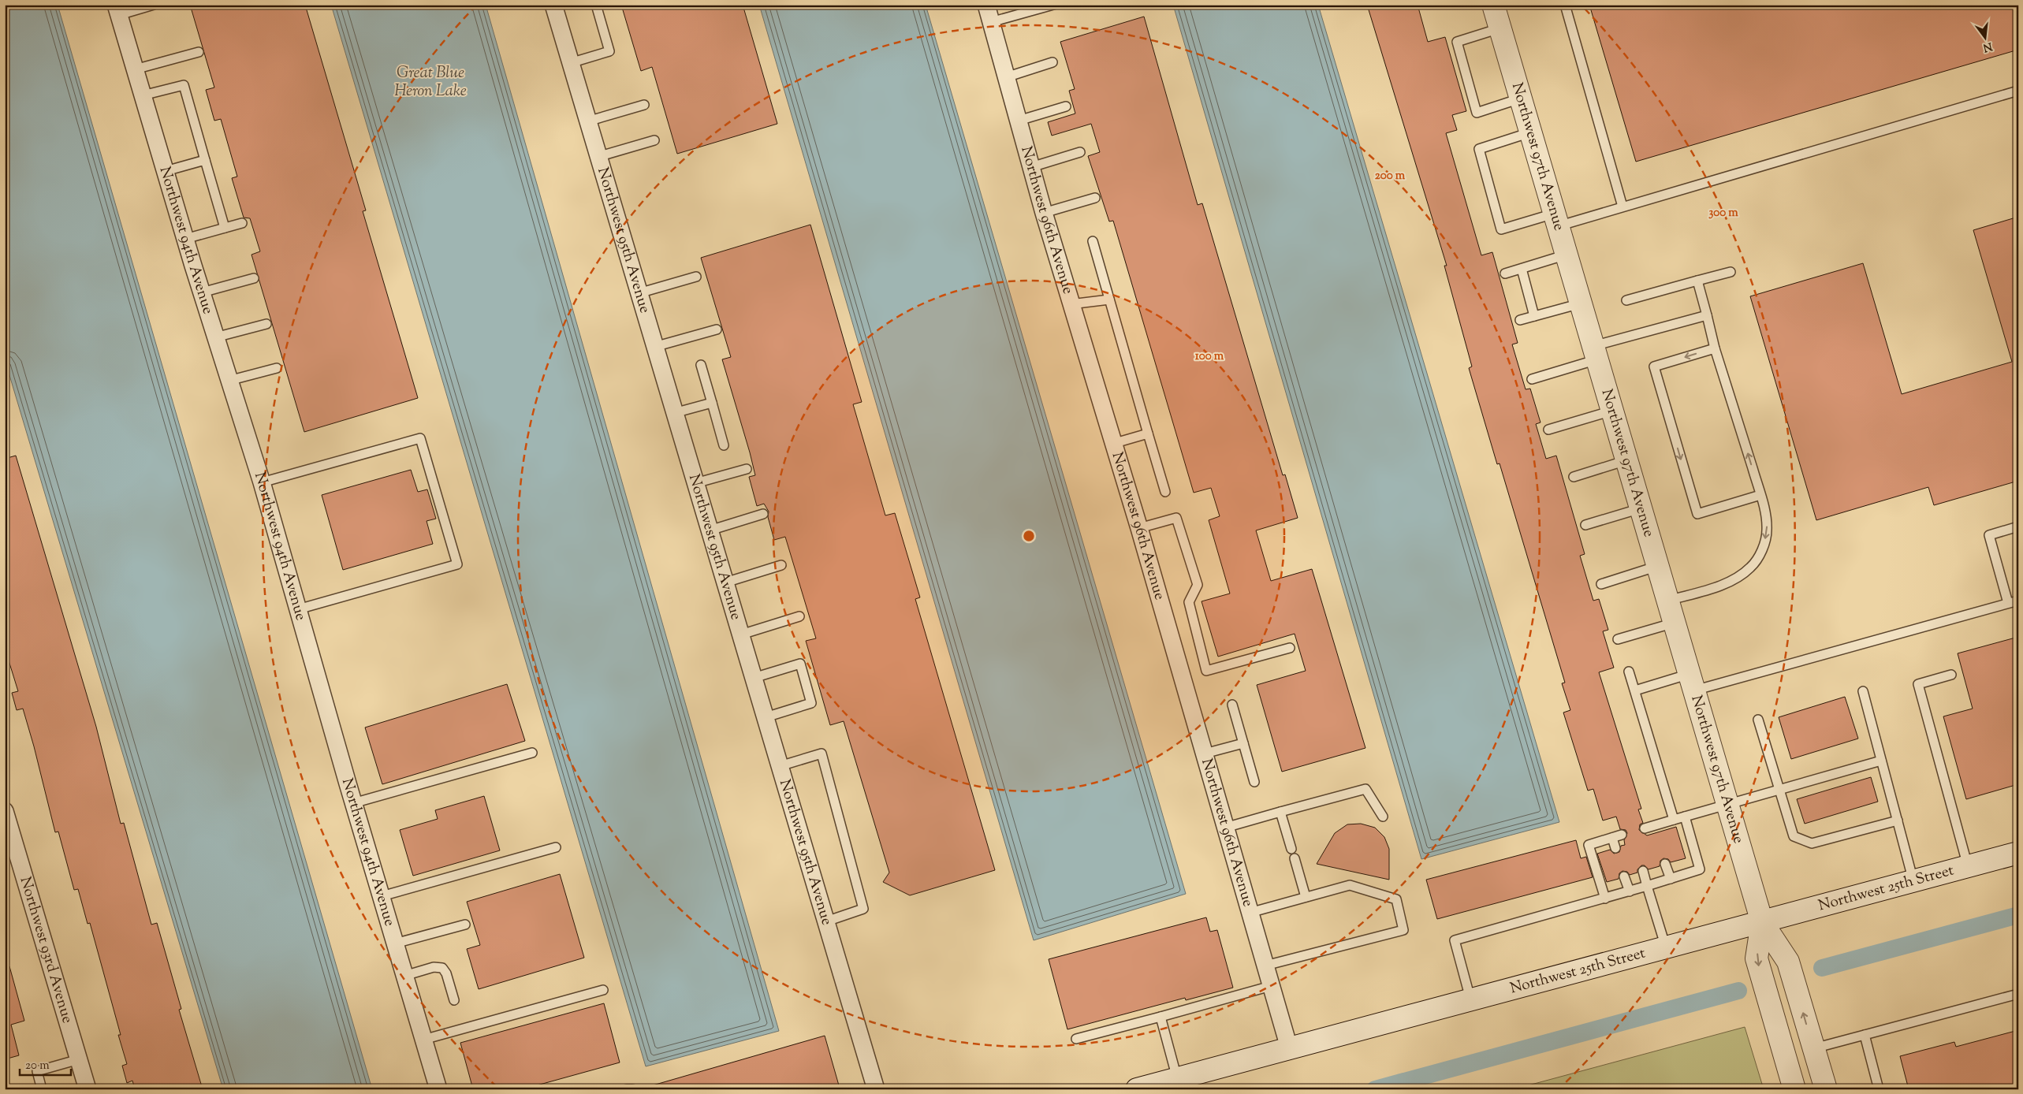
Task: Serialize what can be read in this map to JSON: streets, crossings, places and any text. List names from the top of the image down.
{
  "streets": {
    "street": [
      "Northwest 97th Avenue",
      "Northwest 96th Avenue",
      "Northwest 94th Avenue",
      "Northwest 95th Avenue",
      "Northwest 25th Street",
      "Northwest 93rd Avenue"
    ]
  },
  "crossings": [
    ["Northwest 97th Avenue", "Northwest 25th Street"],
    ["Northwest 96th Avenue", "Northwest 25th Street"]
  ],
  "water": ["Great Blue Heron Lake"],
  "scale_bar": "20 m",
  "north": "bottom",
  "rings": ["200 m", "300 m", "100 m"]
}
